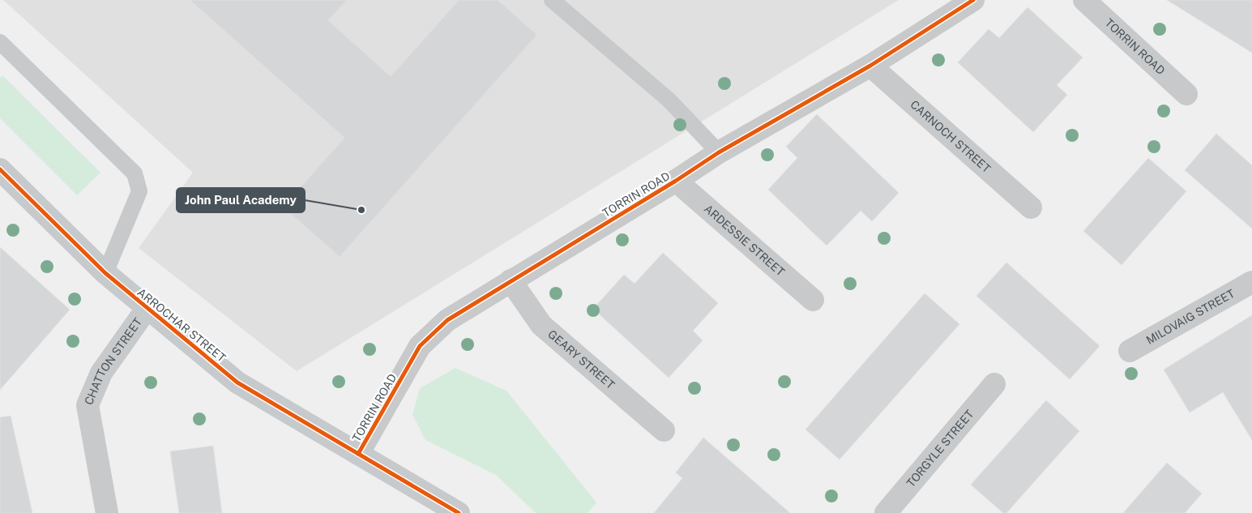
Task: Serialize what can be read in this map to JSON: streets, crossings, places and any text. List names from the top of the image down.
{
  "streets": {
    "street": [
      "TORRIN ROAD",
      "CARNOCH STREET",
      "ARDESSIE STREET",
      "MILOVAIG STREET",
      "ARROCHAR STREET",
      "GEARY STREET",
      "CHATTON STREET",
      "TORGYLE STREET"
    ]
  },
  "crossings": [
    ["TORRIN ROAD", "CARNOCH STREET"],
    ["TORRIN ROAD", "ARDESSIE STREET"],
    ["TORRIN ROAD", "ARROCHAR STREET"],
    ["TORRIN ROAD", "GEARY STREET"],
    ["ARROCHAR STREET", "CHATTON STREET"]
  ],
  "places": ["John Paul Academy"]
}
